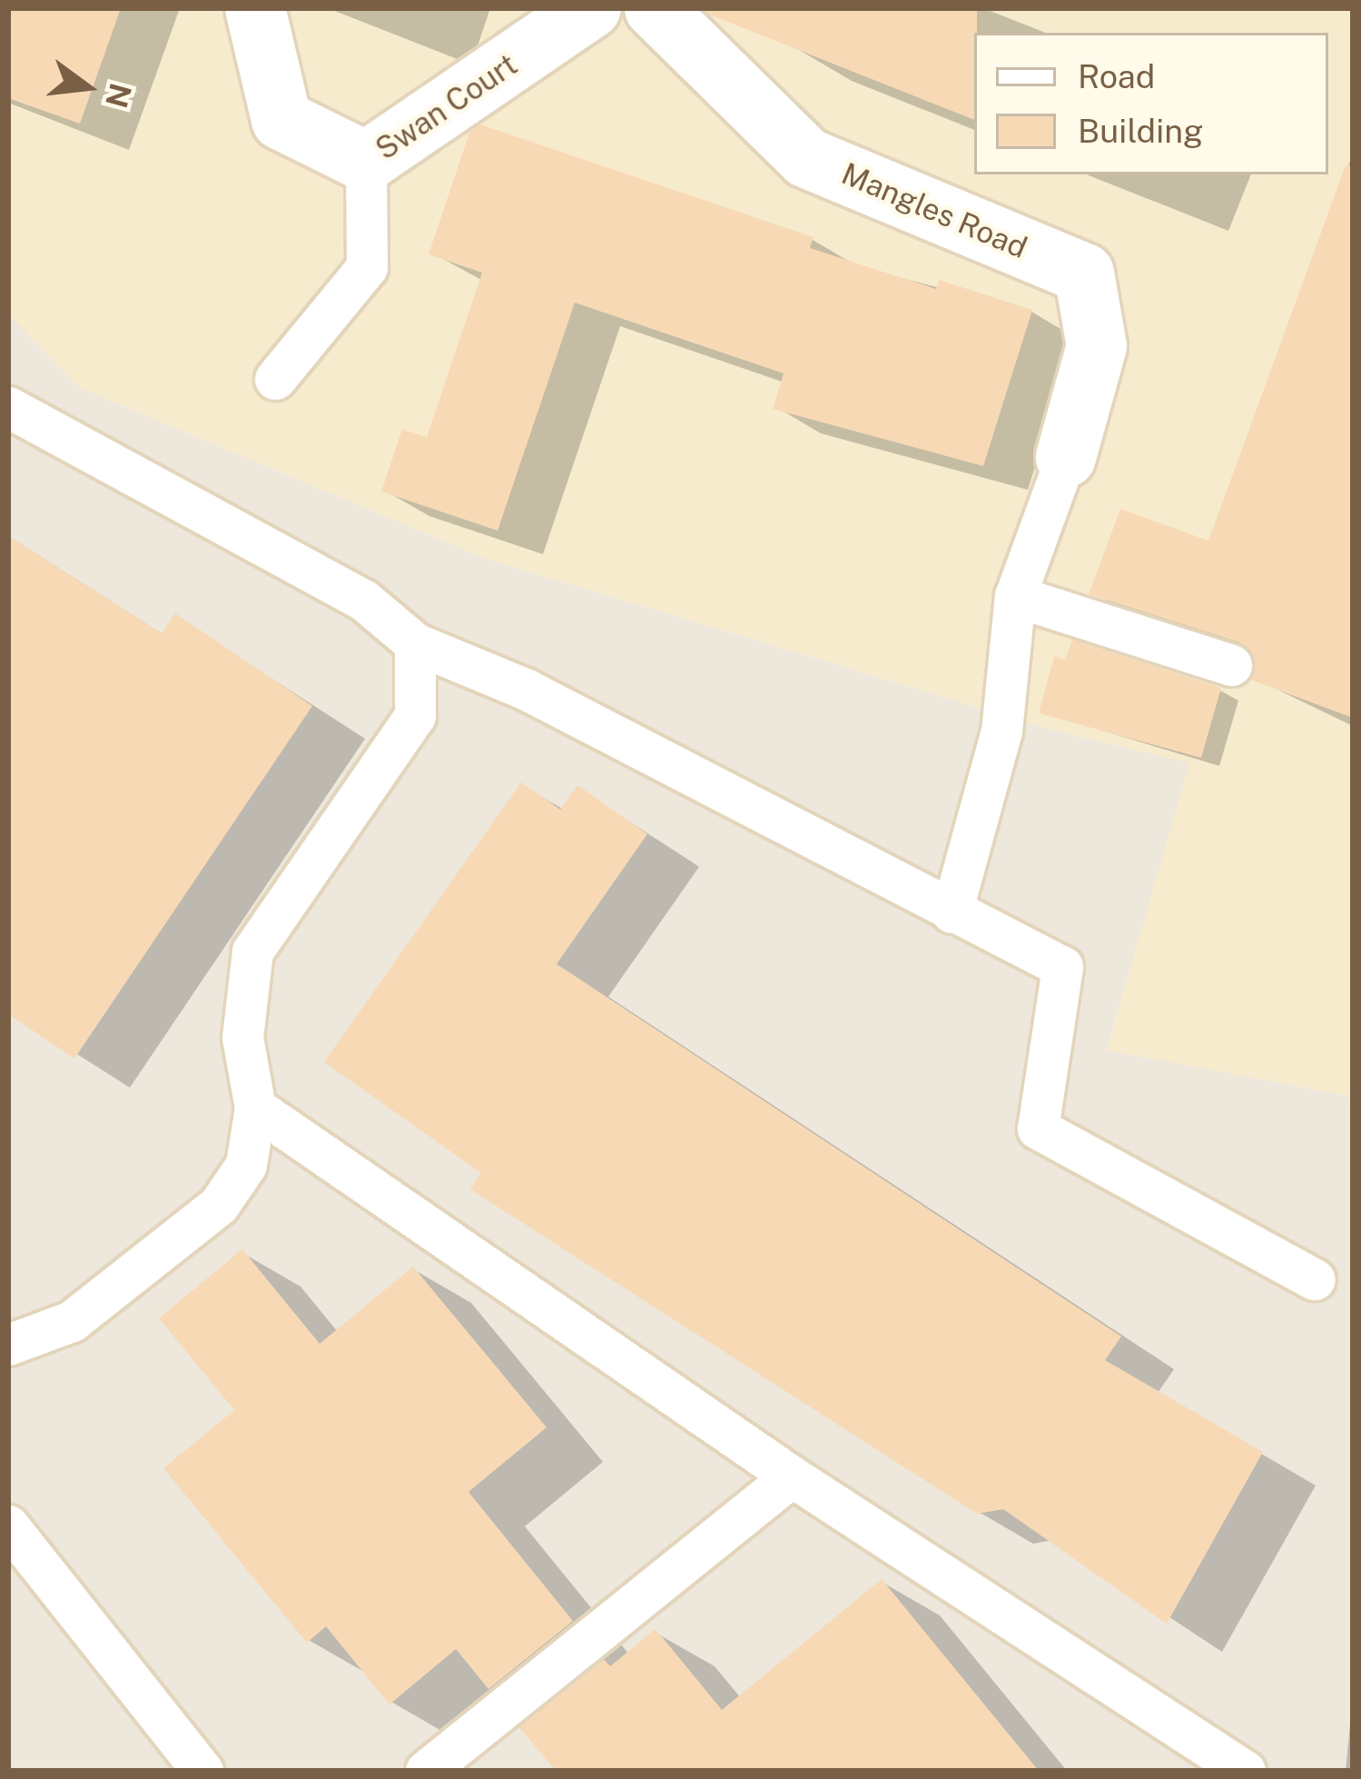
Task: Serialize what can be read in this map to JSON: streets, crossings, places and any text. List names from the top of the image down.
{
  "streets": {
    "street": ["Swan Court", "Mangles Road"]
  },
  "legend": ["Road", "Building"],
  "north": "right"
}
